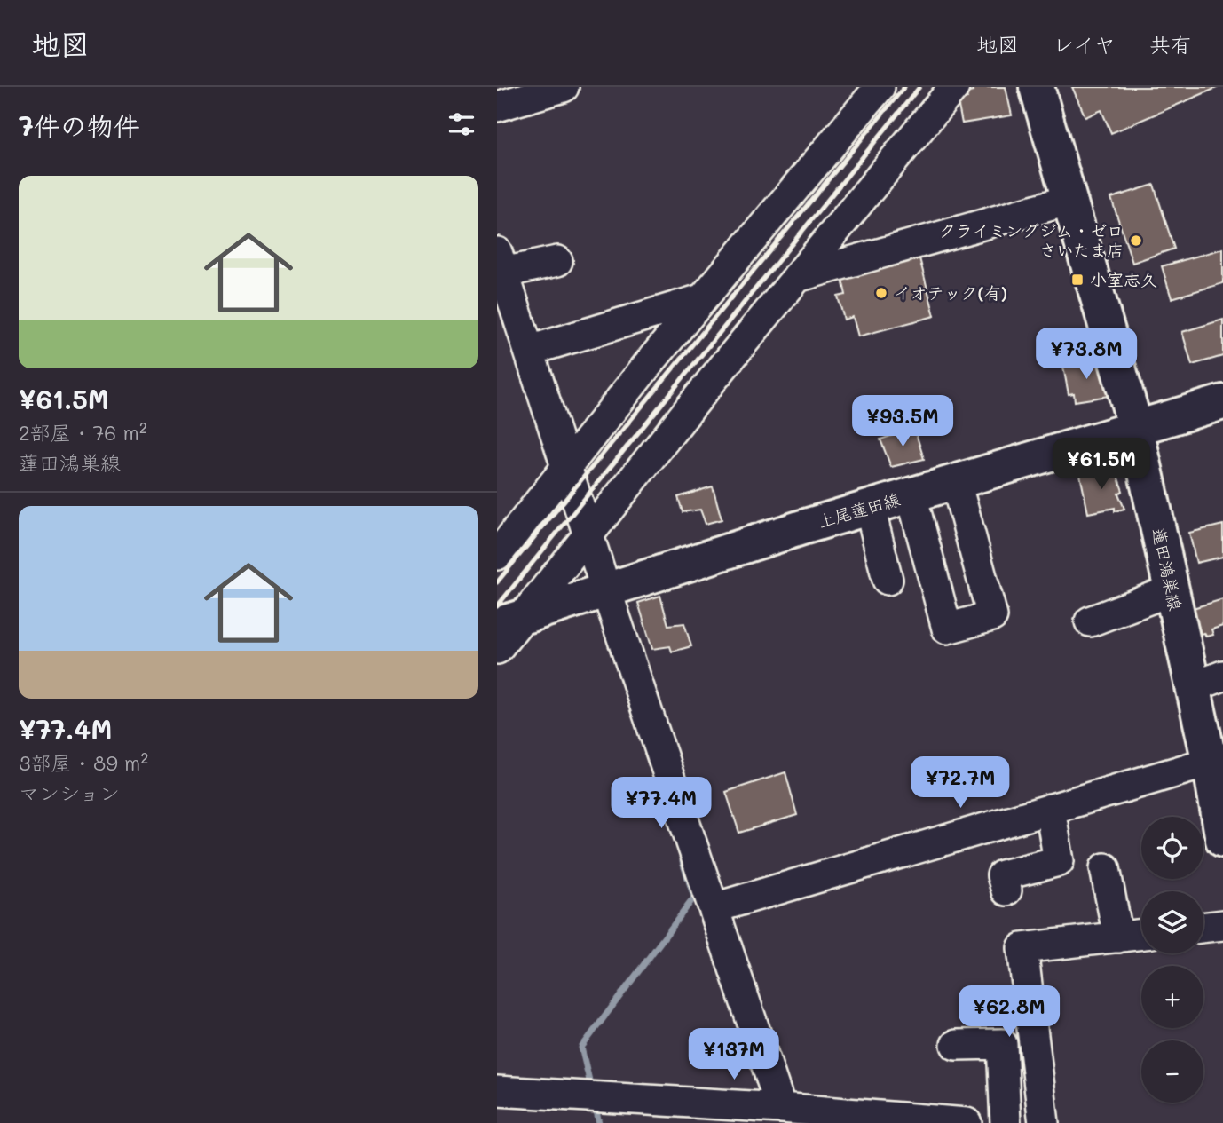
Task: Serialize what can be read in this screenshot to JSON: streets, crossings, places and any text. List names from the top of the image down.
{
  "streets": {
    "main road": ["上尾蓮田線", "蓮田鴻巣線"]
  },
  "crossings": [
    ["上尾蓮田線", "蓮田鴻巣線"]
  ],
  "places": {
    "other": ["クライミングジム・ゼロ さいたま店", "イオテック(有)"],
    "transit": ["小室志久"]
  },
  "page": {
    "header": "地図",
    "nav": ["地図", "レイヤ", "共有"],
    "heading": "7件の物件",
    "list": [
      {
        "name": "¥61.5M",
        "note": "2部屋 · 76 m² · 蓮田鴻巣線"
      },
      {
        "name": "¥77.4M",
        "note": "3部屋 · 89 m² · マンション"
      }
    ],
    "price": [
      "¥73.8M",
      "¥93.5M",
      "¥61.5M",
      "¥72.7M",
      "¥77.4M",
      "¥62.8M",
      "¥137M"
    ],
    "map_buttons": ["+", "−"]
  }
}
